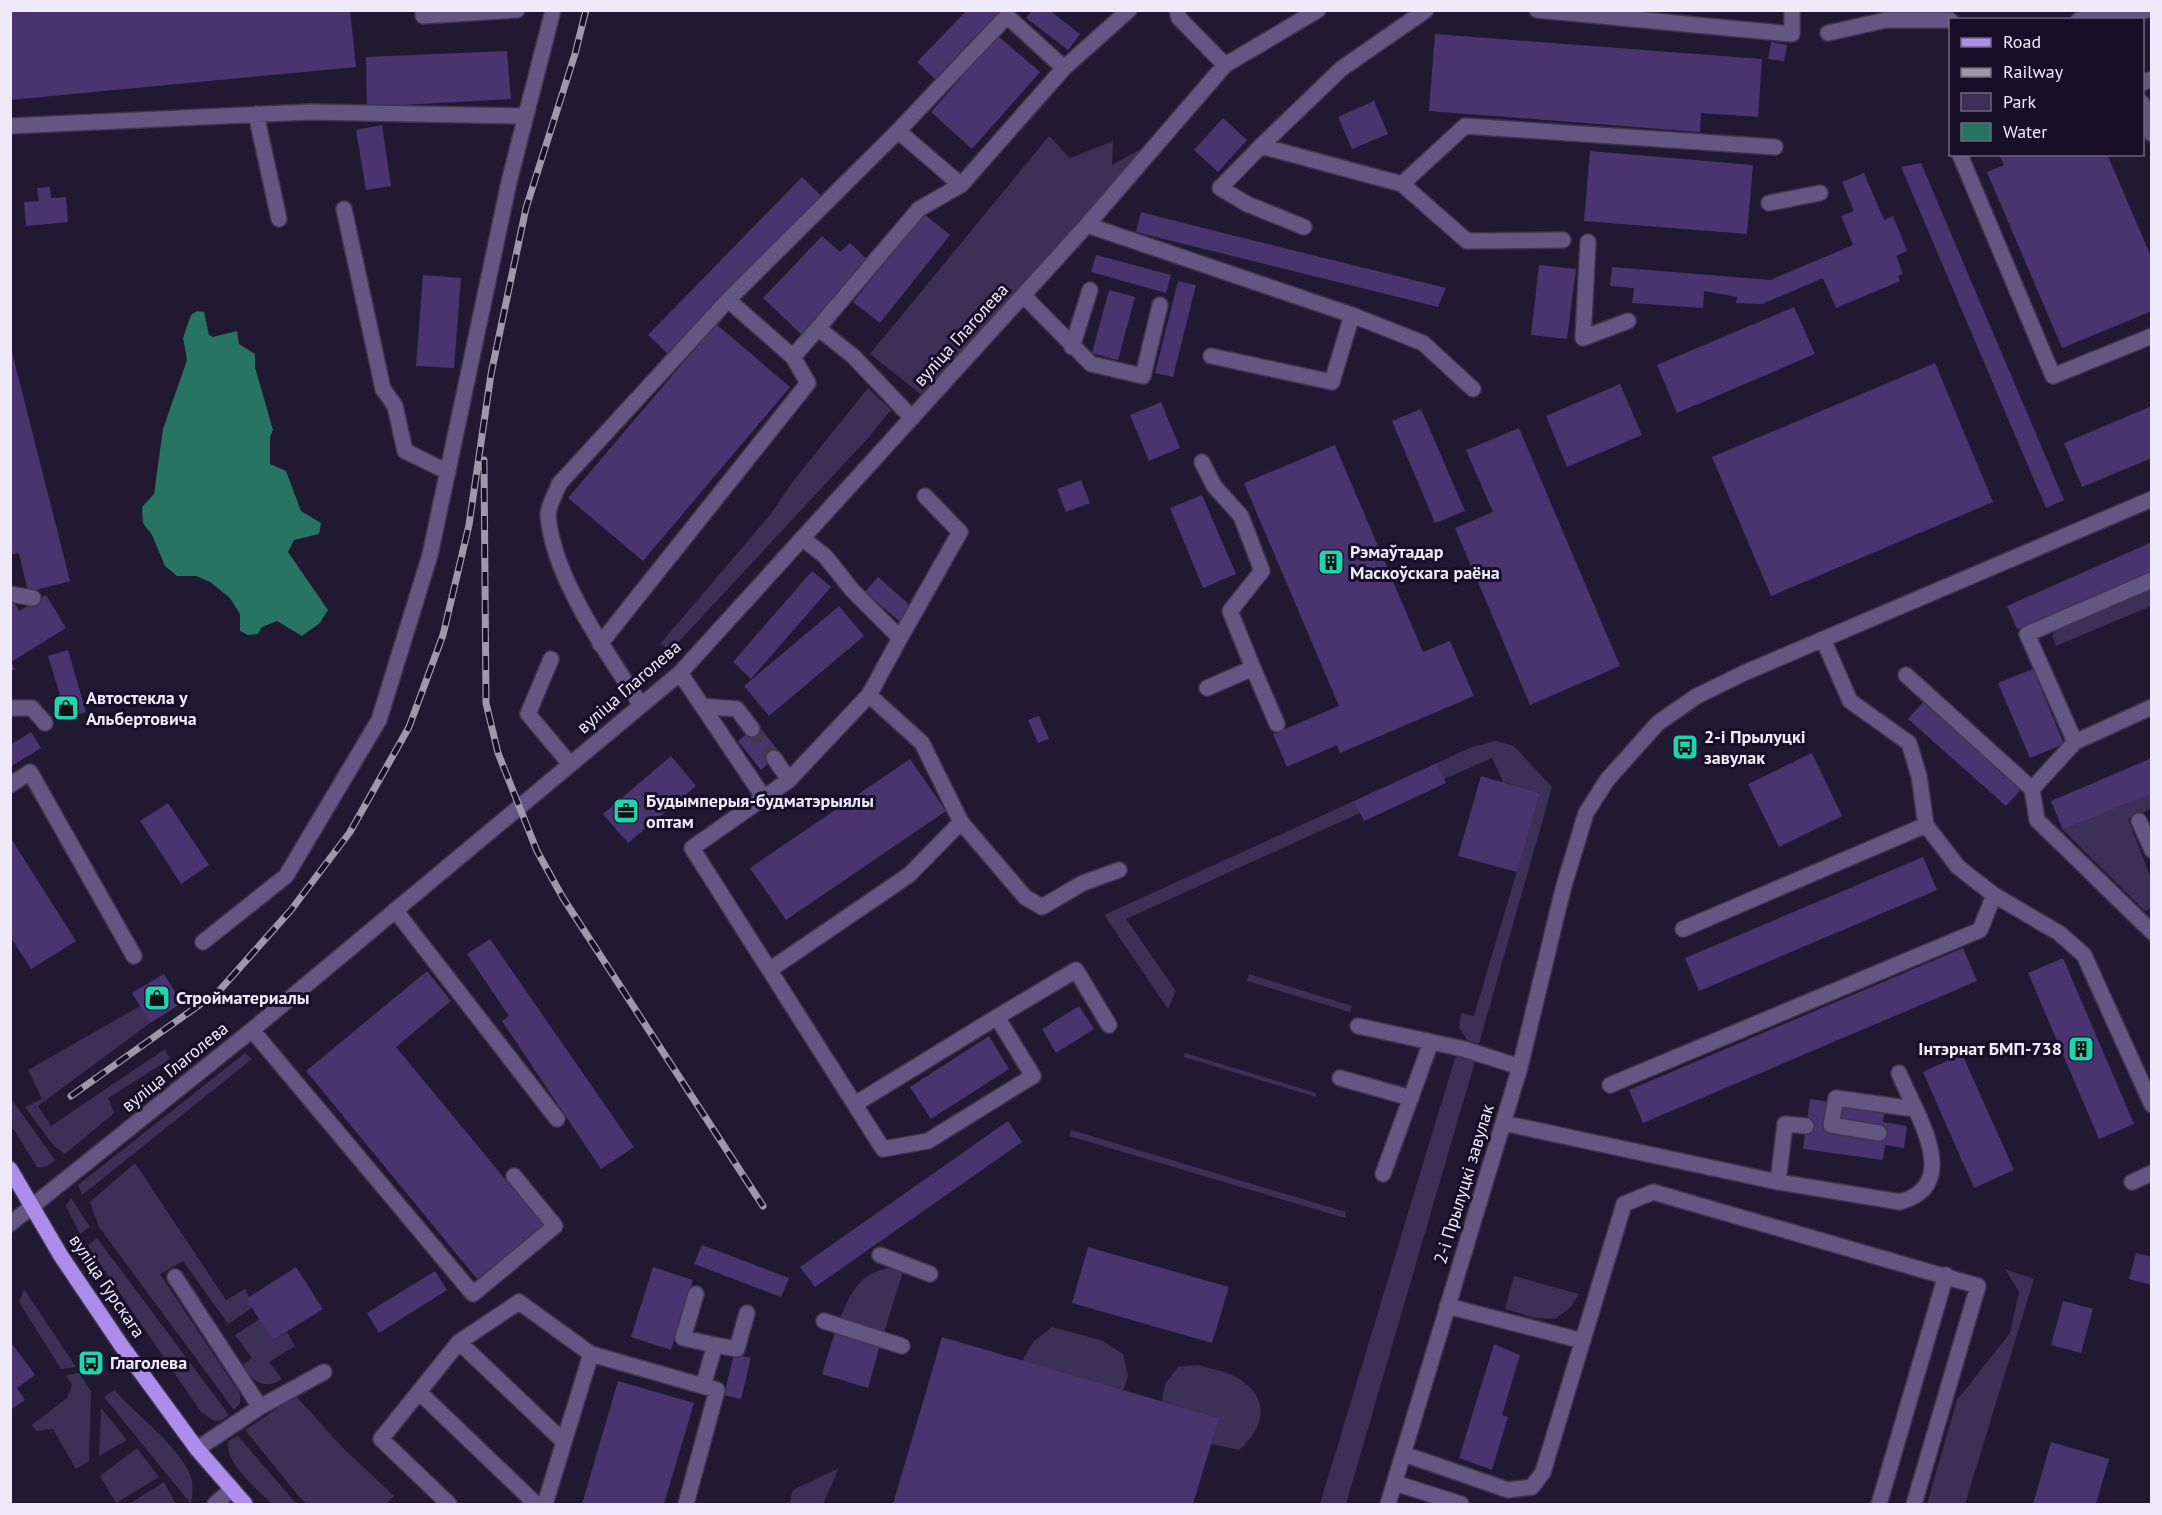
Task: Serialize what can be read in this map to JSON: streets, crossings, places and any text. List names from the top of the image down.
{
  "streets": {
    "main road": ["вуліца Гурскага"],
    "street": ["вуліца Глаголева", "2-і Прылуцкі завулак"]
  },
  "crossings": [
    ["вуліца Глаголева", "вуліца Гурскага"]
  ],
  "places": {
    "building": ["Рэмаўтадар Маскоўскага раёна", "Інтэрнат БМП-738"],
    "shop": ["Автостекла у Альбертовича", "Стройматериалы"],
    "bus stop": ["2-і Прылуцкі завулак", "Глаголева"],
    "office": ["Будымперыя-будматэрыялы оптам"]
  },
  "legend": [
    "Road",
    "Railway",
    "Park",
    "Water"
  ]
}
